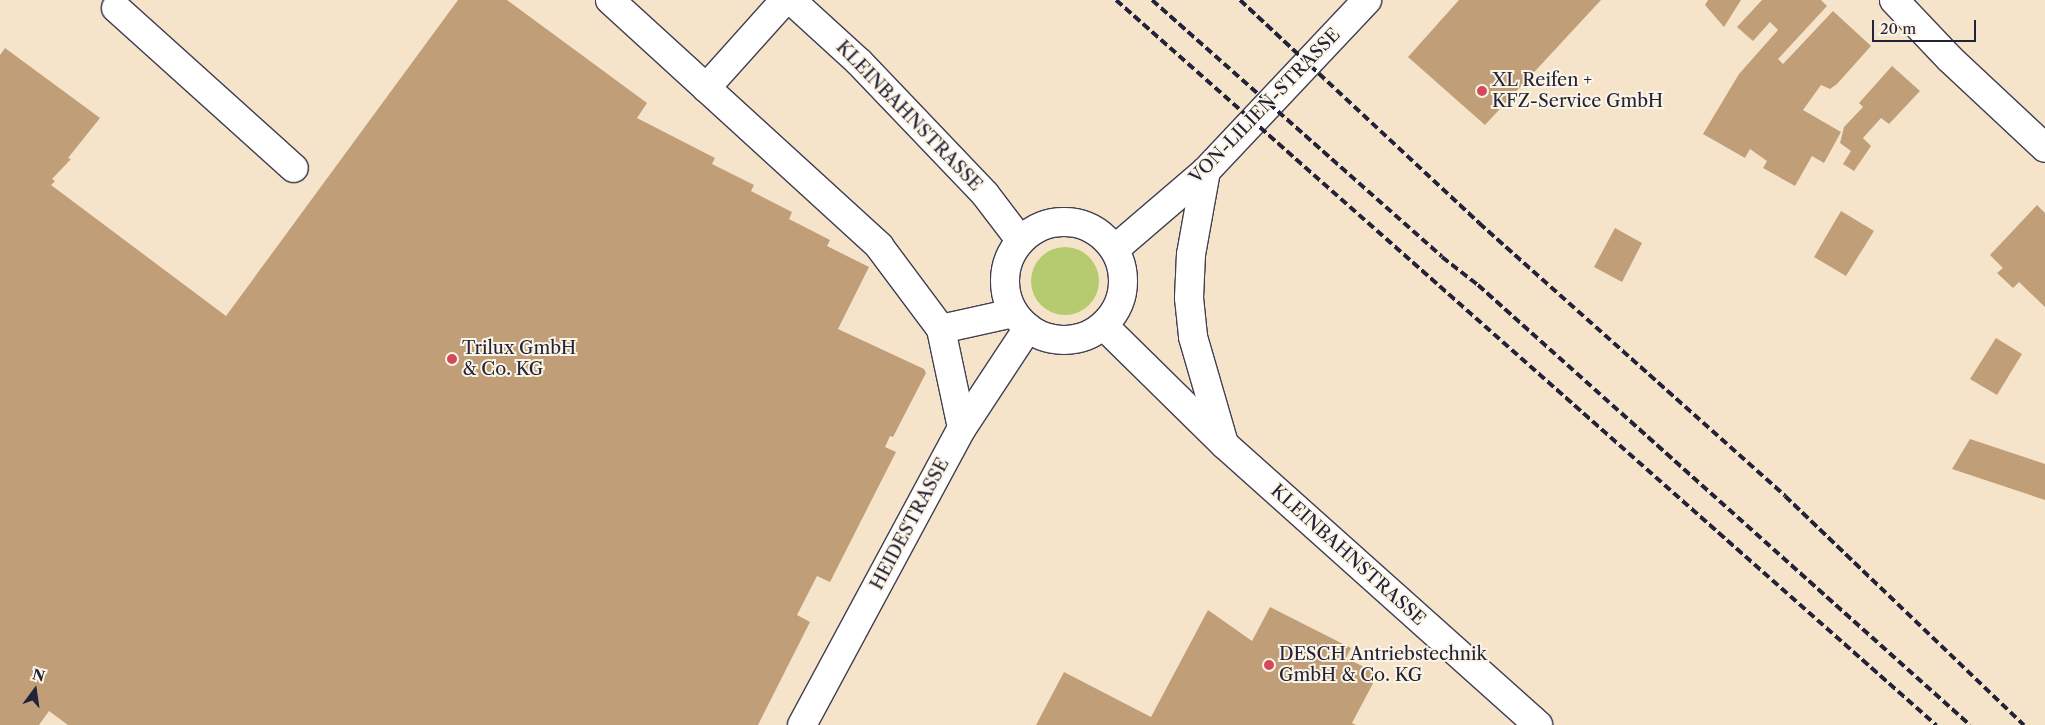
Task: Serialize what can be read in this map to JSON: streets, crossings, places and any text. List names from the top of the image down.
{
  "streets": {
    "street": ["VON-LILIEN-STRASSE", "KLEINBAHNSTRASSE", "HEIDESTRASSE"]
  },
  "crossings": [
    ["VON-LILIEN-STRASSE", "KLEINBAHNSTRASSE"],
    ["VON-LILIEN-STRASSE", "HEIDESTRASSE"],
    ["KLEINBAHNSTRASSE", "HEIDESTRASSE"]
  ],
  "places": ["XL Reifen + KFZ-Service GmbH", "Trilux GmbH & Co. KG", "DESCH Antriebstechnik GmbH & Co. KG"],
  "scale_bar": "20 m",
  "north": "top"
}
